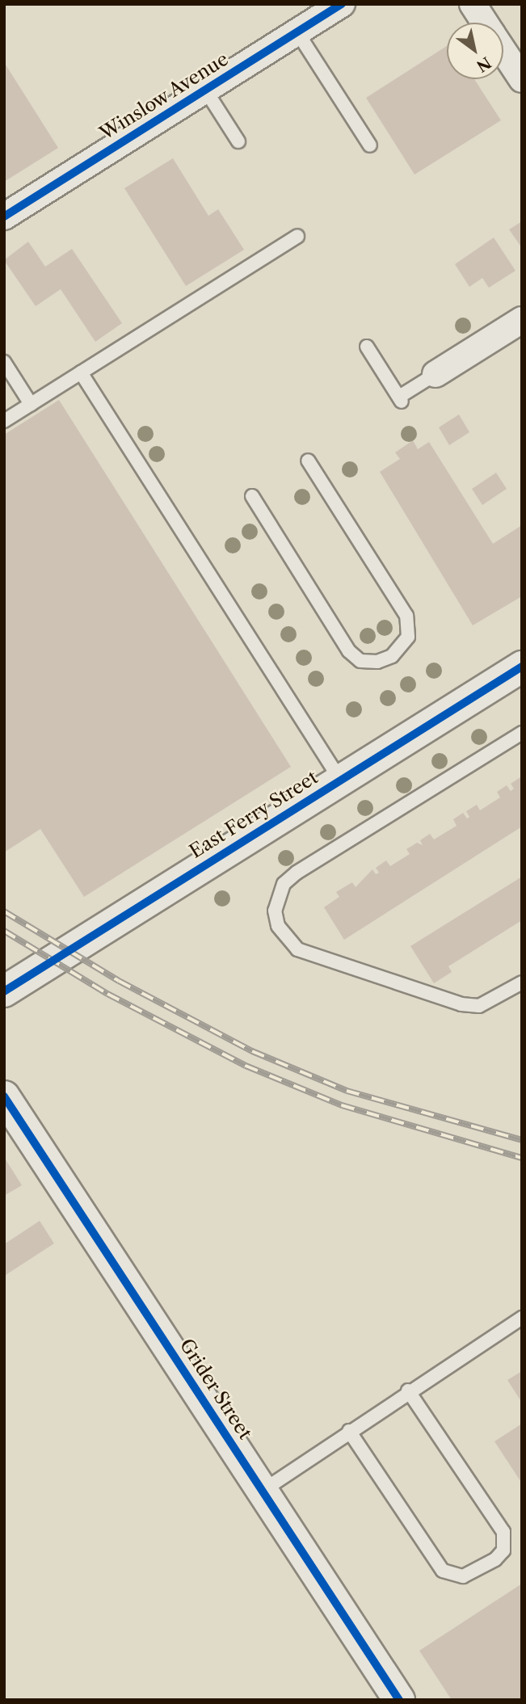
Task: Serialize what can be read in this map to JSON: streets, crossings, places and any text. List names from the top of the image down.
{
  "streets": {
    "street": ["Winslow Avenue", "East Ferry Street", "Grider Street"]
  },
  "north": "bottom right"
}
